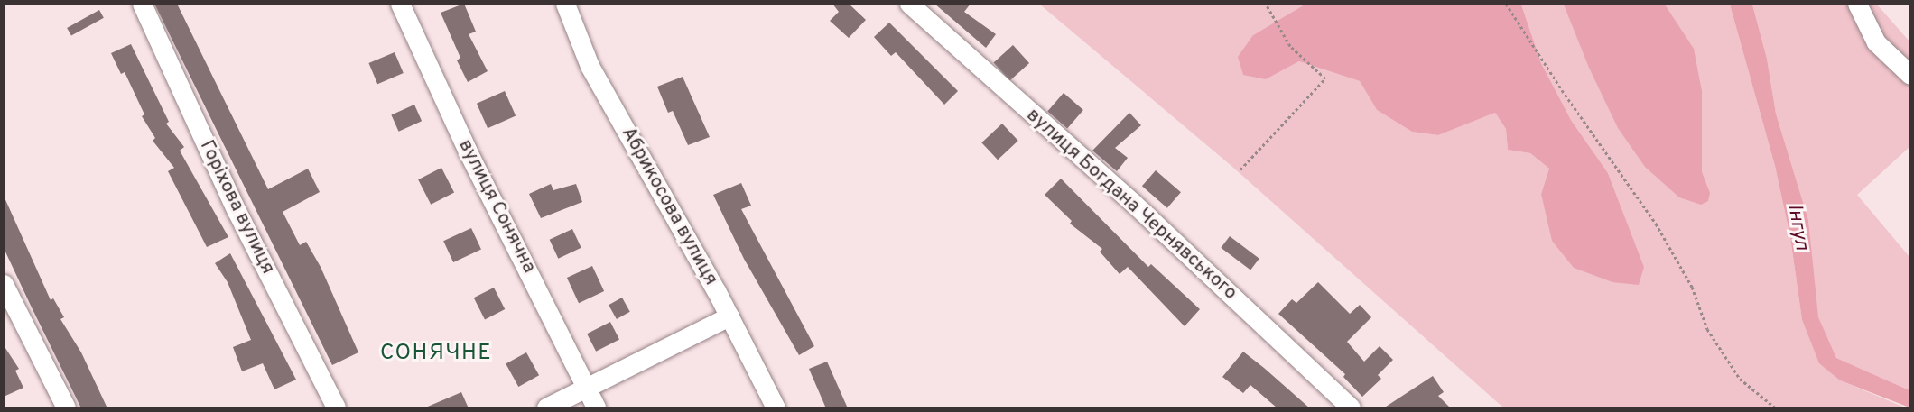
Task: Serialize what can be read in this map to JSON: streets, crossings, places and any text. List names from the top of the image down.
{
  "streets": {
    "street": [
      "вулиця Богдана Чернявського",
      "вулиця Сонячна",
      "Абрикосова вулиця",
      "Горіхова вулиця"
    ]
  },
  "districts": ["СОНЯЧНЕ"],
  "water": ["Інгул"]
}
